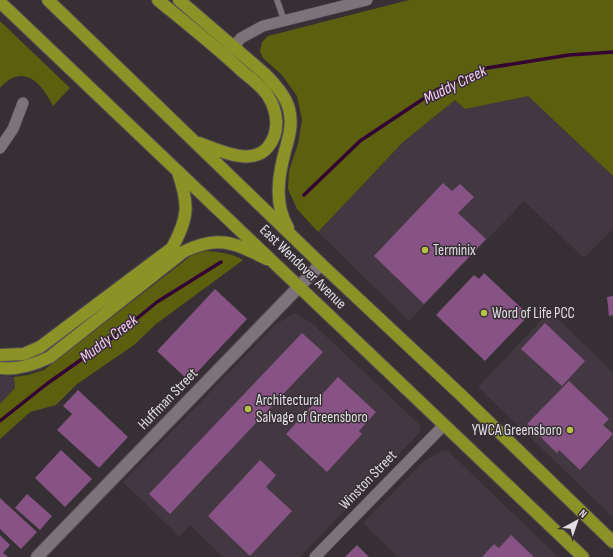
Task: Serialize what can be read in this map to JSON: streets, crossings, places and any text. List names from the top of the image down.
{
  "streets": {
    "highway": ["East Wendover Avenue"],
    "street": ["Huffman Street", "Winston Street"]
  },
  "crossings": [
    ["East Wendover Avenue", "Huffman Street"],
    ["East Wendover Avenue", "Winston Street"]
  ],
  "water": ["Muddy Creek"],
  "places": [
    "Terminix",
    "Word of Life PCC",
    "Architectural Salvage of Greensboro",
    "YWCA Greensboro"
  ],
  "north": "top right"
}
